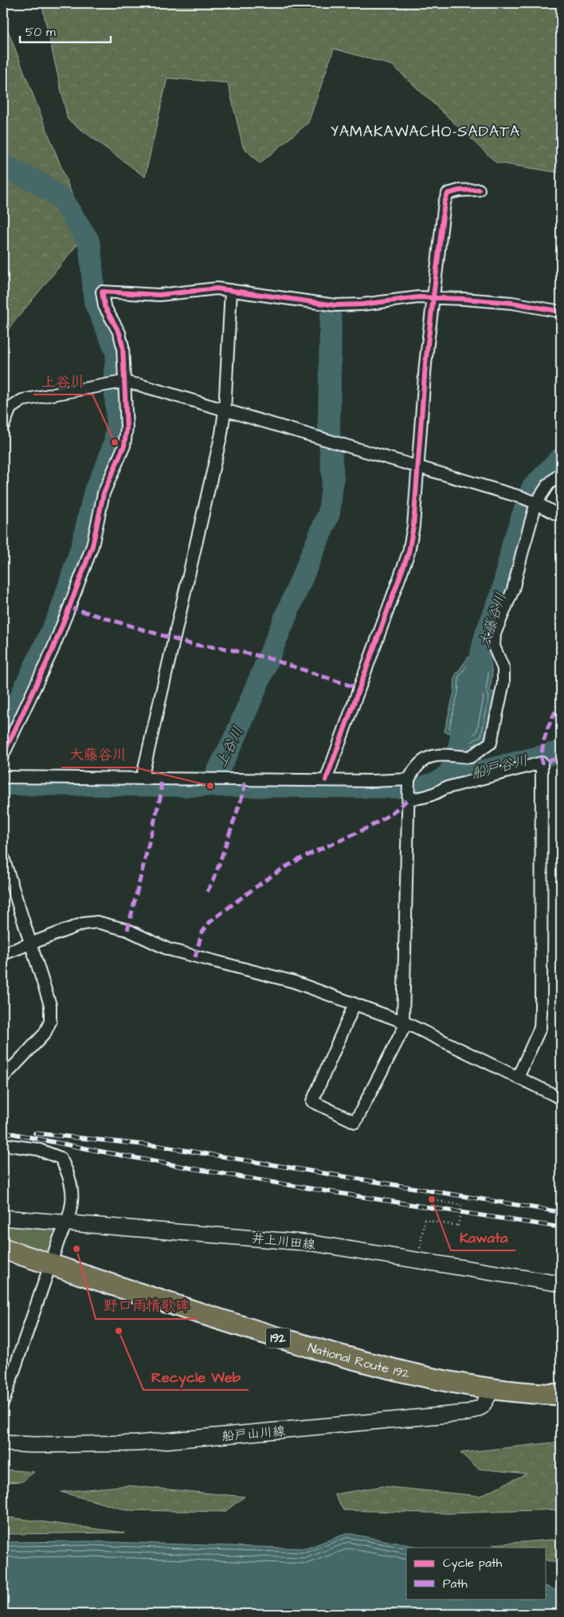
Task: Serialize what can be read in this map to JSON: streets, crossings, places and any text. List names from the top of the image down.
{
  "streets": {
    "highway": ["192", "National Route 192"],
    "main road": ["井上川田線", "船戸山川線"]
  },
  "crossings": [
    ["National Route 192", "船戸山川線"]
  ],
  "districts": ["YAMAKAWACHO-SADATA"],
  "water": ["大藤谷川", "上谷川", "船戸谷川"],
  "places": [
    "上谷川",
    "大藤谷川",
    "Kawata",
    "野口雨情歌碑",
    "Recycle Web"
  ],
  "legend": ["Cycle path", "Path"],
  "scale_bar": "50 m"
}
